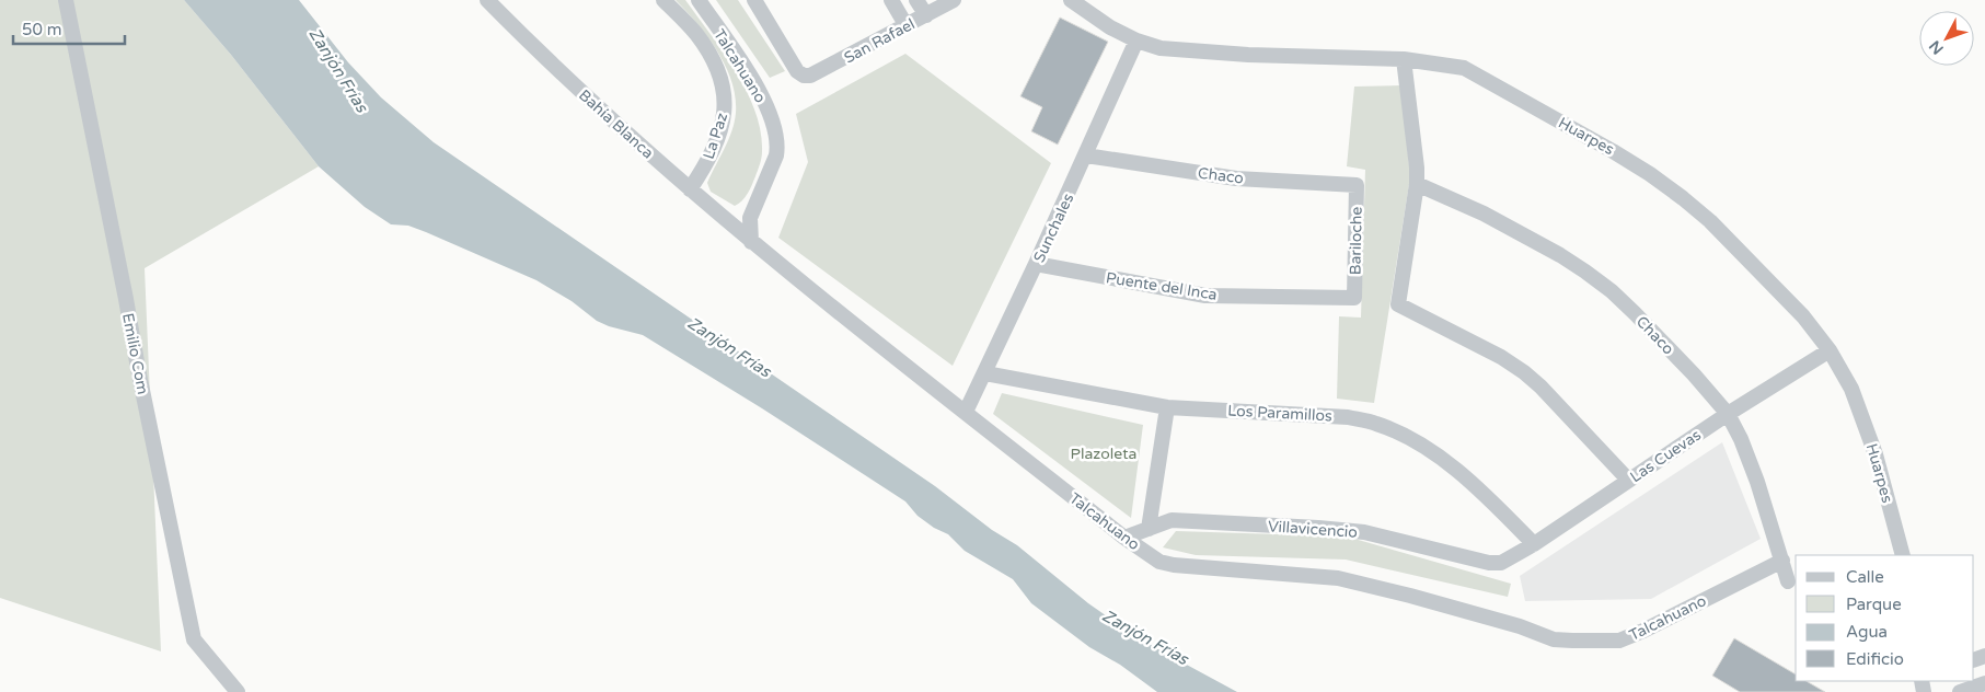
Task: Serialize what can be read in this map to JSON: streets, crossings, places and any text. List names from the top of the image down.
{
  "streets": {
    "street": [
      "San Rafael",
      "Talcahuano",
      "Bahía Blanca",
      "La Paz",
      "Huarpes",
      "Chaco",
      "Sunchales",
      "Bariloche",
      "Puente del Inca",
      "Emilio Com",
      "Los Paramillos",
      "Las Cuevas",
      "Villavicencio"
    ]
  },
  "crossings": [
    ["Talcahuano", "Bahía Blanca"],
    ["Talcahuano", "Chaco"],
    ["Talcahuano", "Sunchales"],
    ["Talcahuano", "Villavicencio"],
    ["Bahía Blanca", "La Paz"],
    ["Huarpes", "Sunchales"],
    ["Huarpes", "Las Cuevas"],
    ["Chaco", "Sunchales"],
    ["Chaco", "Bariloche"],
    ["Chaco", "Las Cuevas"],
    ["Sunchales", "Puente del Inca"],
    ["Sunchales", "Los Paramillos"],
    ["Bariloche", "Puente del Inca"],
    ["Los Paramillos", "Las Cuevas"],
    ["Las Cuevas", "Villavicencio"]
  ],
  "water": ["Zanjón Frías"],
  "parks": ["Plazoleta"],
  "legend": [
    "Calle",
    "Parque",
    "Agua",
    "Edificio"
  ],
  "scale_bar": "50 m",
  "north": "bottom left"
}
